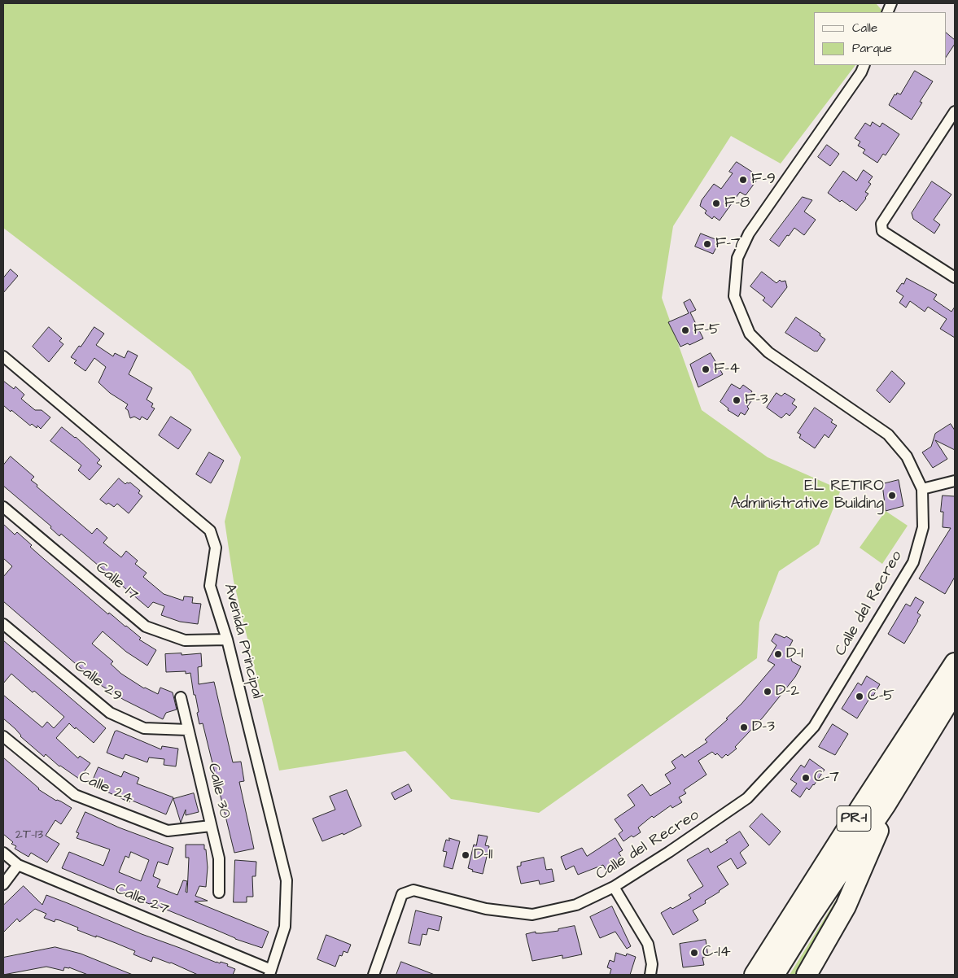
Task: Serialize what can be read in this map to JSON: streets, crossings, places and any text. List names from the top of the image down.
{
  "streets": {
    "highway": ["PR-1"],
    "street": [
      "Calle 17",
      "Calle del Recreo",
      "Avenida Principal",
      "Calle 29",
      "Calle 24",
      "Calle 30",
      "Calle 27"
    ]
  },
  "crossings": [
    ["Calle 17", "Avenida Principal"],
    ["Avenida Principal", "Calle 27"],
    ["Calle 29", "Calle 30"],
    ["Calle 24", "Calle 30"]
  ],
  "places": [
    "F-9",
    "F-8",
    "F-7",
    "F-5",
    "F-4",
    "F-3",
    "EL RETIRO Administrative Building",
    "D-1",
    "D-2",
    "C-5",
    "D-3",
    "C-7",
    "D-11",
    "C-14"
  ],
  "house_numbers": ["2T-13"],
  "legend": ["Calle", "Parque"]
}
